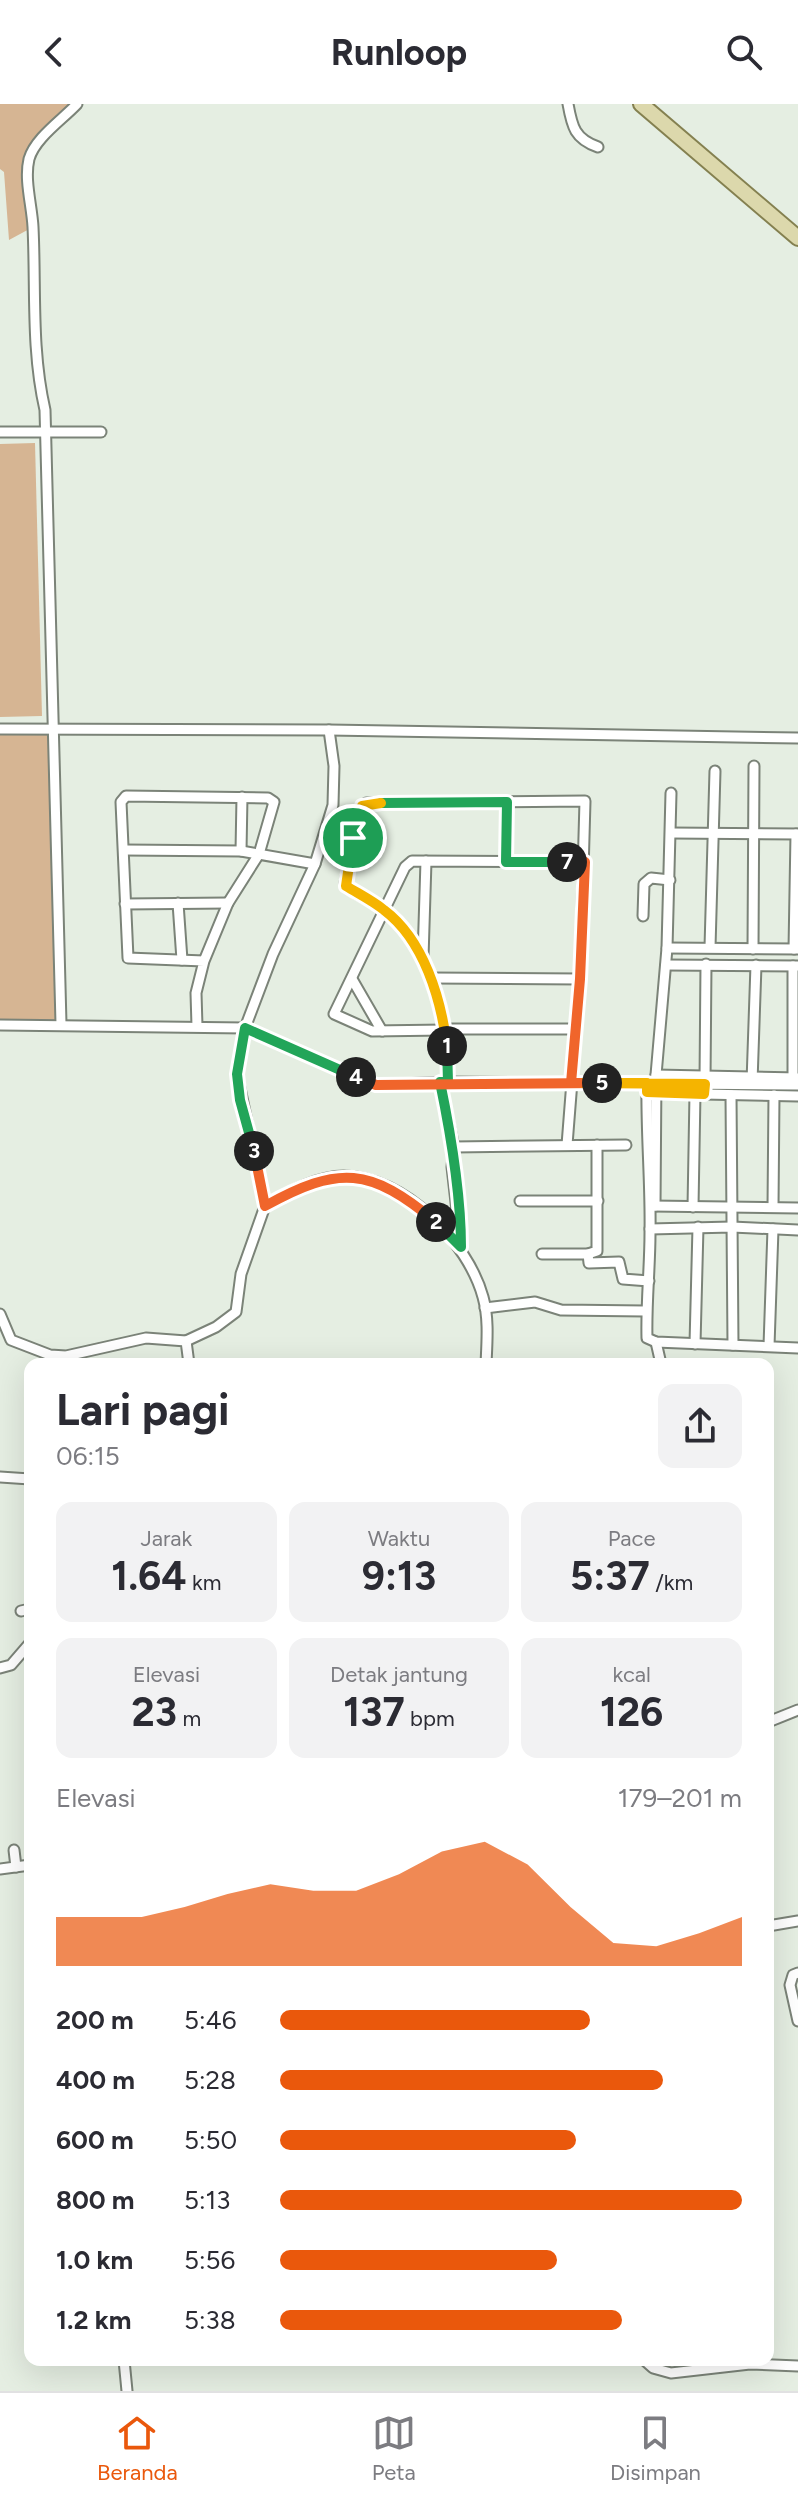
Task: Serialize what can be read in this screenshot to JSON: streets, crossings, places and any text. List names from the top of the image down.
{
  "page": {
    "header": "Runloop",
    "pins": [
      "7",
      "1",
      "4",
      "5",
      "3",
      "2"
    ],
    "heading": ["Lari pagi", "06:15"],
    "stats": [
      ["Jarak", "1.64 km"],
      ["Waktu", "9:13"],
      ["Pace", "5:37 /km"],
      ["Elevasi", "23 m"],
      ["Detak jantung", "137 bpm"],
      ["kcal", "126"]
    ],
    "chart": ["Elevasi", "179–201 m"],
    "list": [
      {
        "name": "200 m",
        "note": "5:46"
      },
      {
        "name": "400 m",
        "note": "5:28"
      },
      {
        "name": "600 m",
        "note": "5:50"
      },
      {
        "name": "800 m",
        "note": "5:13"
      },
      {
        "name": "1.0 km",
        "note": "5:56"
      },
      {
        "name": "1.2 km",
        "note": "5:38"
      }
    ],
    "tabs": ["Beranda", "Peta", "Disimpan"]
  }
}
